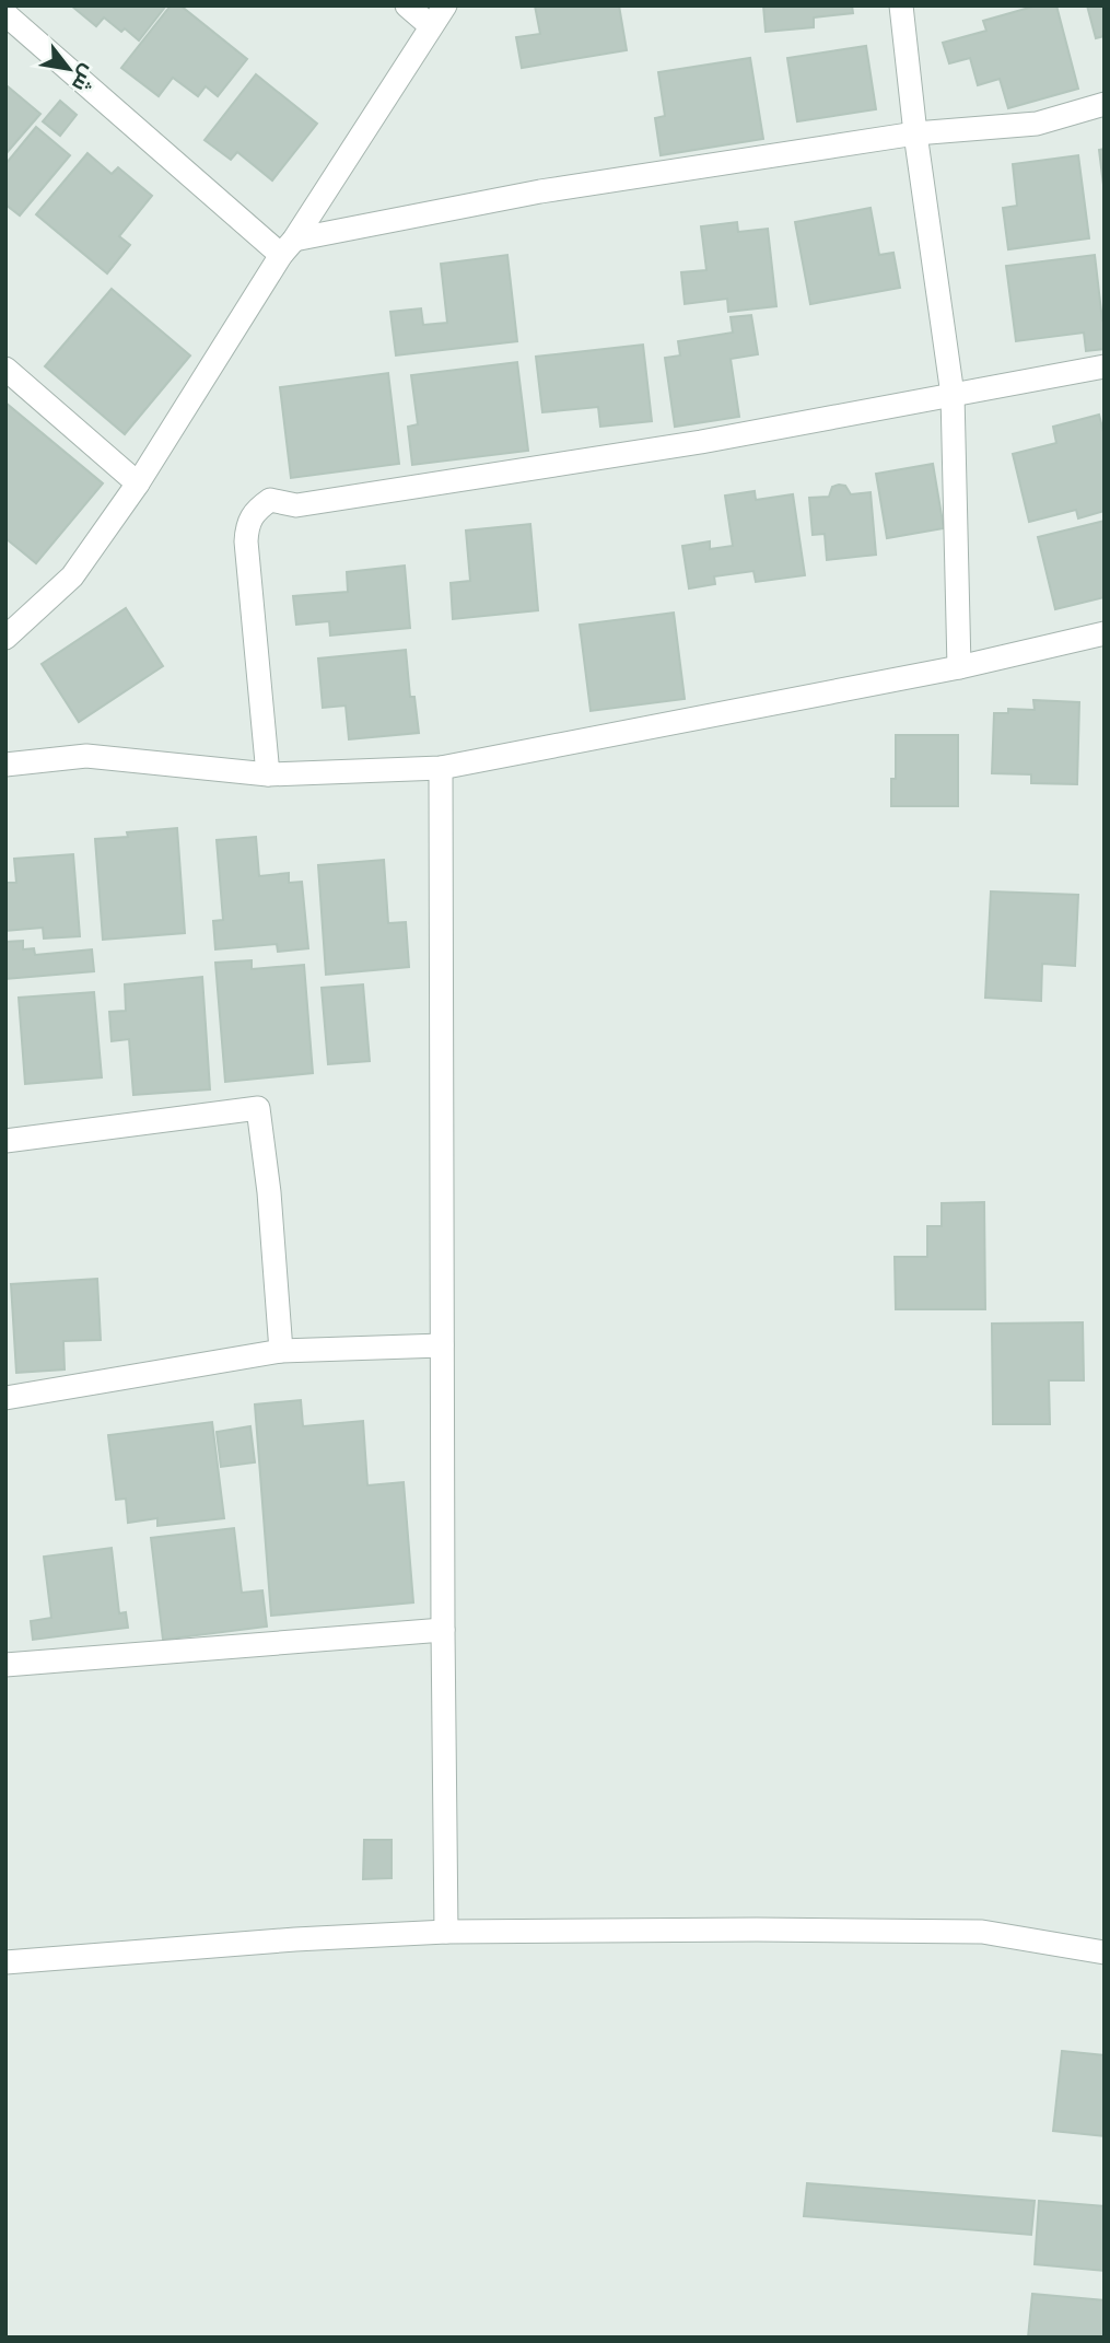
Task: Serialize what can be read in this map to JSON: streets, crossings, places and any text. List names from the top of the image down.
{
  "north": "bottom right"
}
